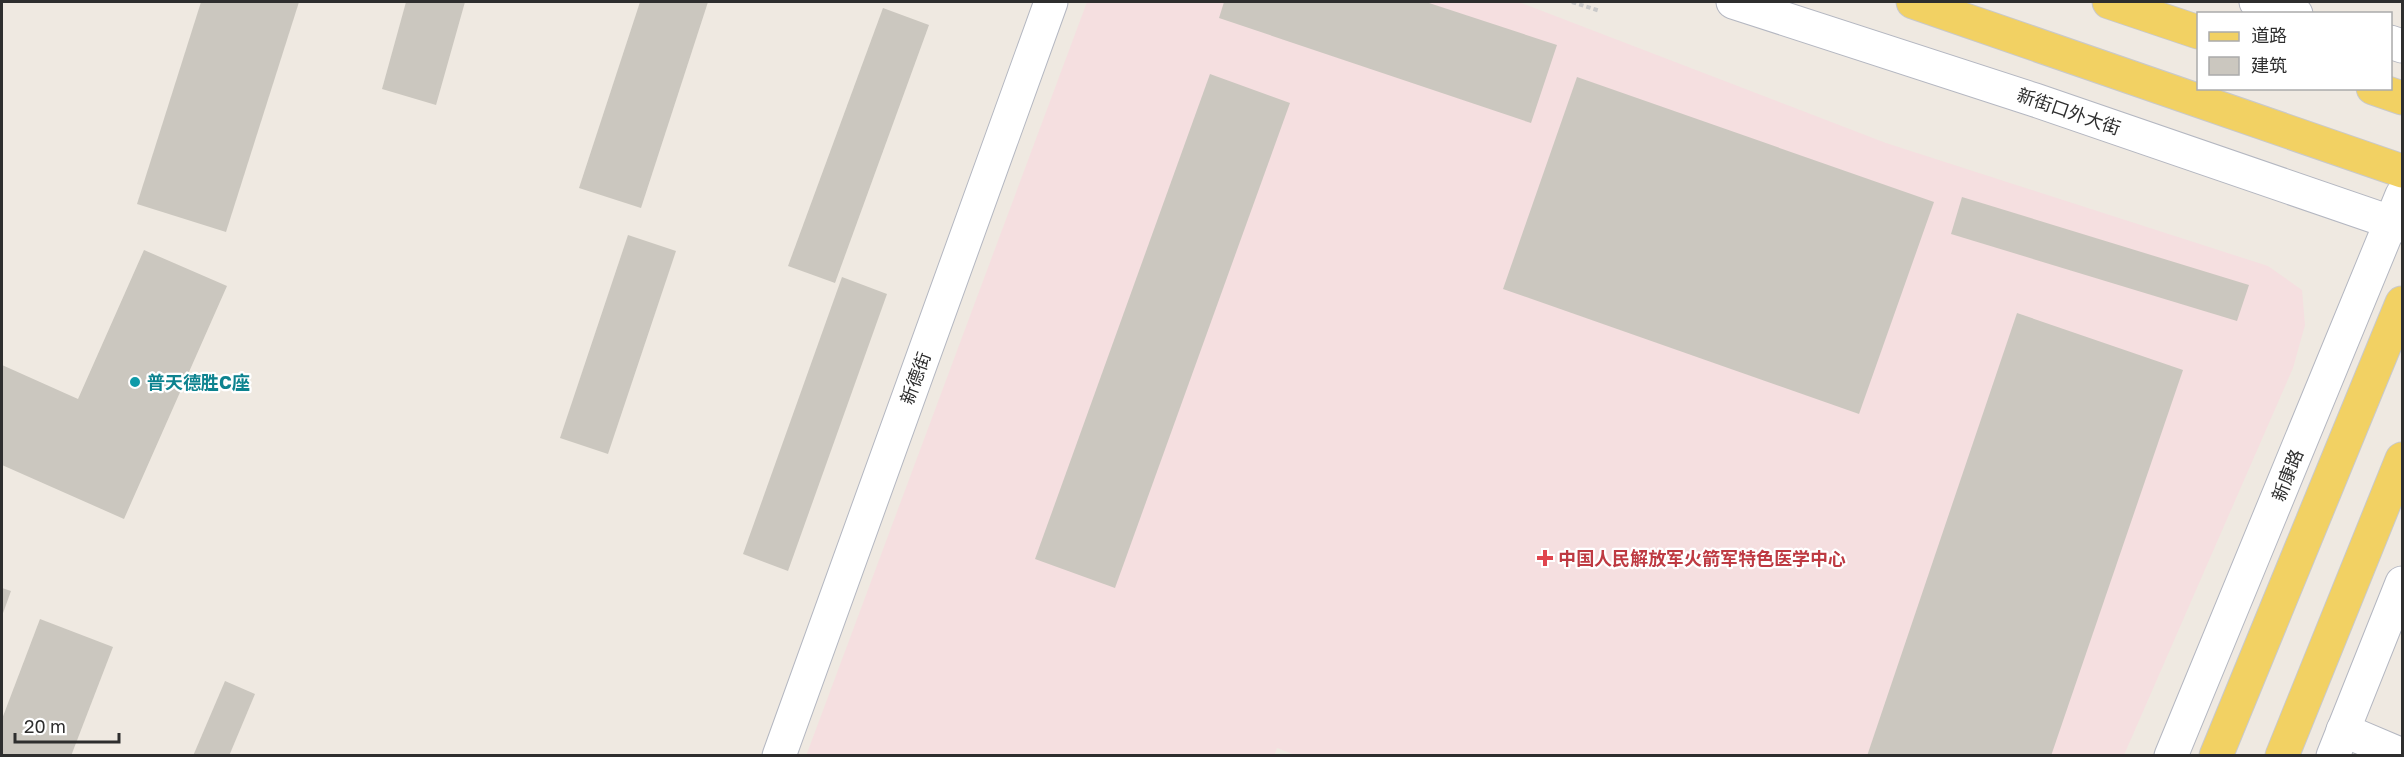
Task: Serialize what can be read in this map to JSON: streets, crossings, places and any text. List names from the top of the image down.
{
  "streets": {
    "street": ["新街口外大街", "新德街", "新康路"]
  },
  "crossings": [
    ["新街口外大街", "新康路"]
  ],
  "places": {
    "other": ["普天德胜C座"],
    "health": ["中国人民解放军火箭军特色医学中心"]
  },
  "legend": ["道路", "建筑"],
  "scale_bar": "20 m"
}
